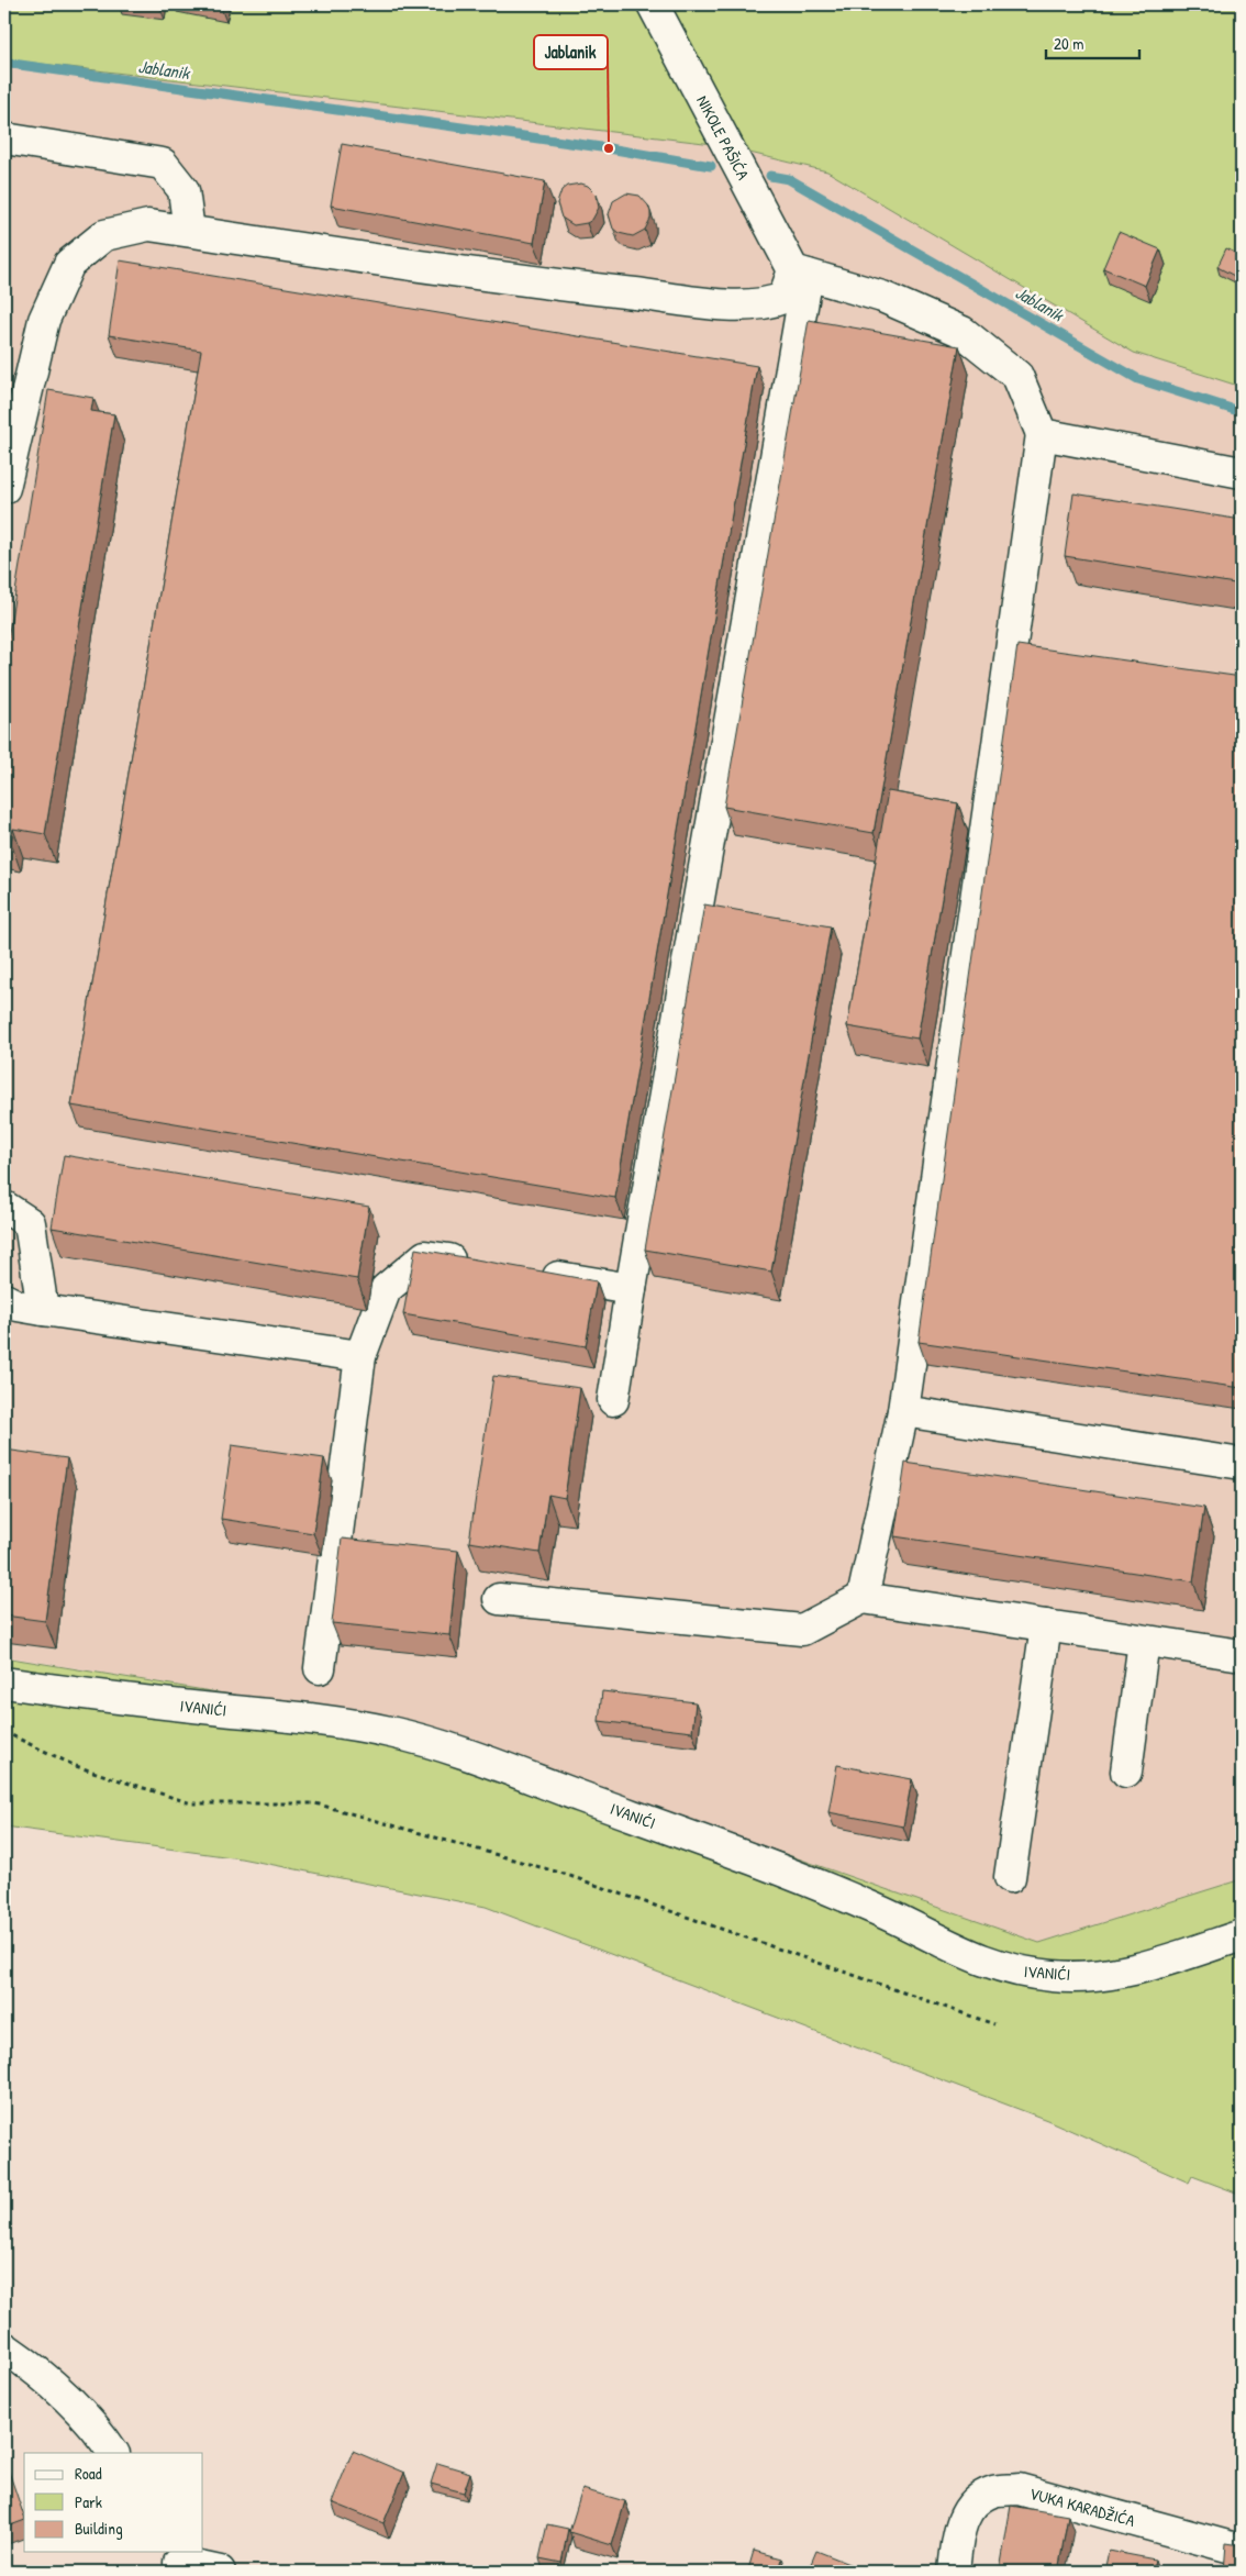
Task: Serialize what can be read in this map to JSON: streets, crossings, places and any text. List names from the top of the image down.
{
  "streets": {
    "street": ["NIKOLE PAŠIĆA", "IVANIĆI", "VUKA KARADŽIĆA"]
  },
  "water": ["Jablanik"],
  "places": ["Jablanik"],
  "legend": ["Road", "Park", "Building"],
  "scale_bar": "20 m"
}
